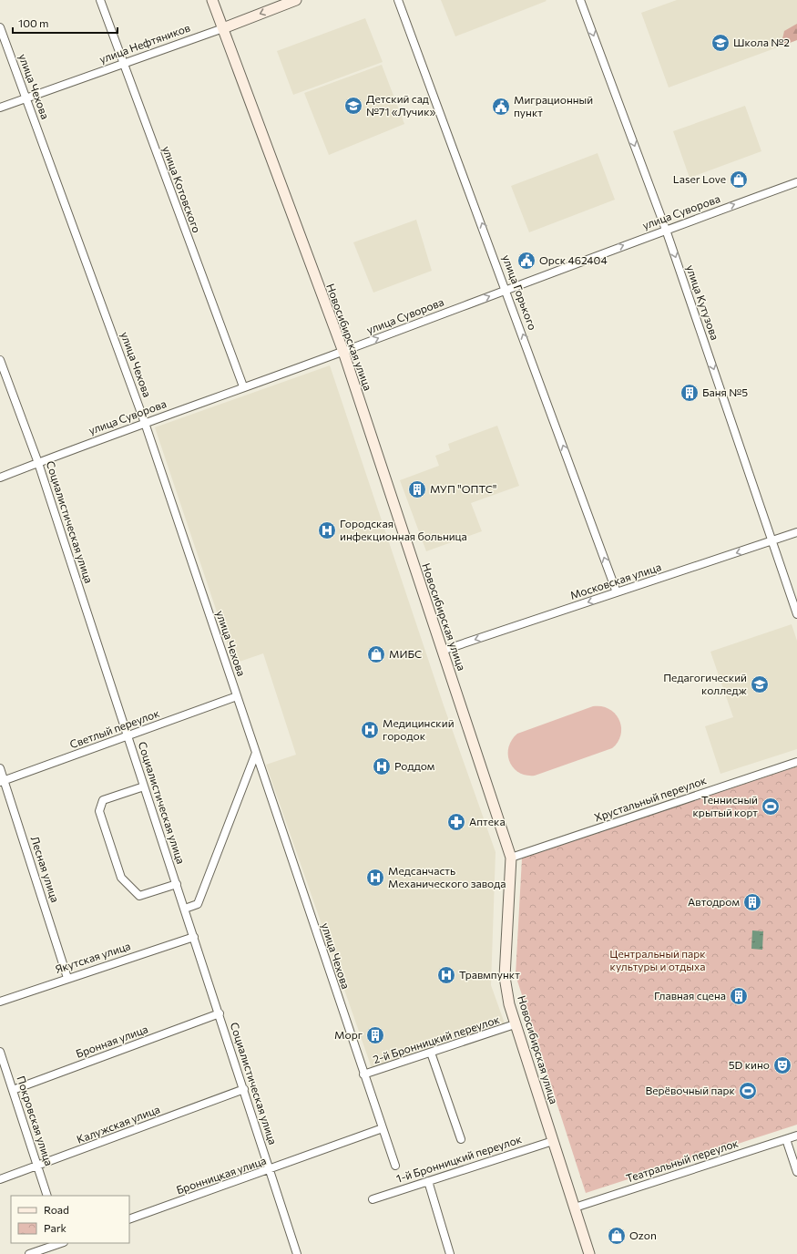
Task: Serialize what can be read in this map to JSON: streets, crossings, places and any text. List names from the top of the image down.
{
  "streets": {
    "main road": ["улица Нефтяников", "Новосибирская улица"],
    "street": [
      "улица Чехова",
      "улица Котовского",
      "улица Суворова",
      "улица Горького",
      "улица Кутузова",
      "Социалистическая улица",
      "Московская улица",
      "Светлый переулок",
      "Хрустальный переулок",
      "Лесная улица",
      "Якутская улица",
      "2-й Бронницкий переулок",
      "Бронная улица",
      "Покровская улица",
      "Калужская улица",
      "1-й Бронницкий переулок",
      "Театральный переулок",
      "Бронницкая улица"
    ]
  },
  "crossings": [
    ["улица Нефтяников", "улица Чехова"],
    ["улица Нефтяников", "улица Котовского"],
    ["улица Нефтяников", "Новосибирская улица"],
    ["улица Чехова", "улица Суворова"],
    ["улица Чехова", "Светлый переулок"],
    ["улица Чехова", "2-й Бронницкий переулок"],
    ["улица Чехова", "Бронницкая улица"],
    ["улица Котовского", "улица Суворова"],
    ["улица Суворова", "улица Горького"],
    ["улица Суворова", "улица Кутузова"],
    ["улица Суворова", "Новосибирская улица"],
    ["улица Суворова", "Социалистическая улица"],
    ["улица Горького", "Московская улица"],
    ["улица Кутузова", "Московская улица"],
    ["Новосибирская улица", "Московская улица"],
    ["Новосибирская улица", "Хрустальный переулок"],
    ["Новосибирская улица", "2-й Бронницкий переулок"],
    ["Новосибирская улица", "1-й Бронницкий переулок"],
    ["Новосибирская улица", "Театральный переулок"],
    ["Социалистическая улица", "Светлый переулок"],
    ["Социалистическая улица", "Якутская улица"],
    ["Социалистическая улица", "Бронная улица"],
    ["Социалистическая улица", "Калужская улица"],
    ["Социалистическая улица", "Бронницкая улица"],
    ["Светлый переулок", "Лесная улица"],
    ["Лесная улица", "Якутская улица"],
    ["Бронная улица", "Покровская улица"],
    ["Покровская улица", "Калужская улица"]
  ],
  "one_way": [
    "улица Суворова",
    "улица Горького",
    "улица Кутузова",
    "Московская улица"
  ],
  "parks": ["Центральный парк культуры и отдыха"],
  "places": {
    "school or university": ["Школа №2", "Детский сад №71 «Лучик»", "Педагогический колледж"],
    "public building": ["Миграционный пункт", "Орск 462404"],
    "shop": ["Laser Love", "МИБС", "Ozon"],
    "building": [
      "Баня №5",
      "МУП \"ОПТС\"",
      "Автодром",
      "Главная сцена",
      "Морг"
    ],
    "hospital": [
      "Городская инфекционная больница",
      "Медицинский городок",
      "Роддом",
      "Медсанчасть Механического завода",
      "Травмпункт"
    ],
    "sports": ["Теннисный крытый корт", "Верёвочный парк"],
    "pharmacy": ["Аптека"],
    "theatre": ["5D кино"]
  },
  "legend": ["Road", "Park"],
  "scale_bar": "100 m"
}
